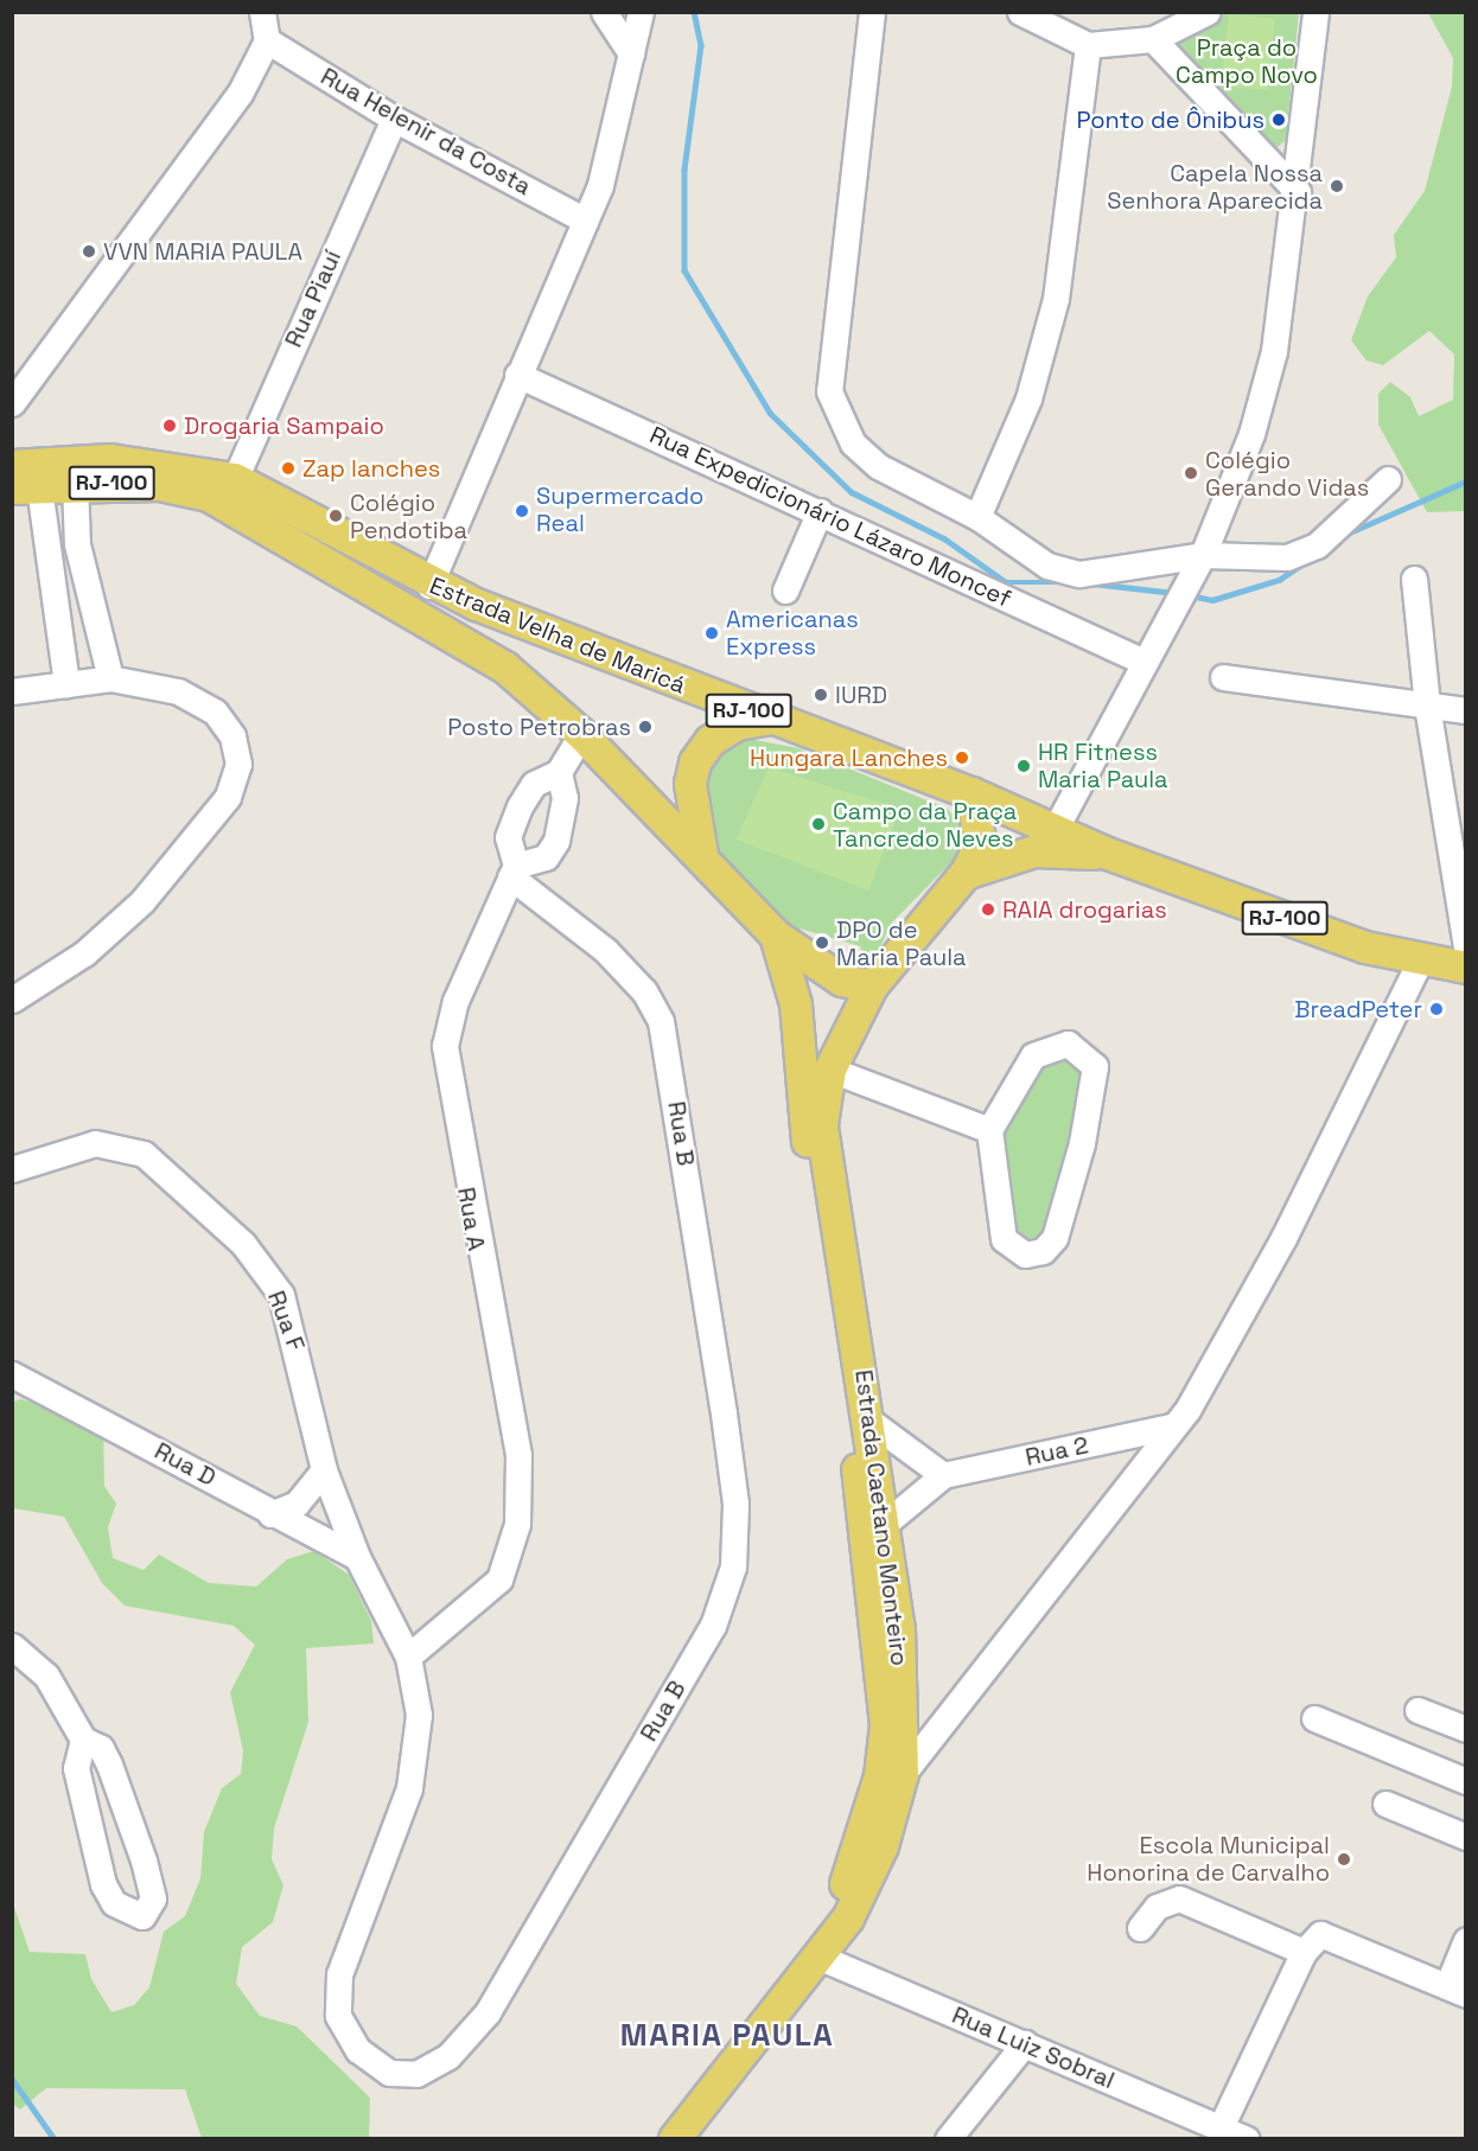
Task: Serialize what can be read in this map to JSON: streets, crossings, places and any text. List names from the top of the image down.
{
  "streets": {
    "main road": ["RJ-100", "Estrada Velha de Maricá", "Estrada Caetano Monteiro"],
    "street": [
      "Rua Helenir da Costa",
      "Rua Piauí",
      "Rua Expedicionário Lázaro Moncef",
      "Rua B",
      "Rua A",
      "Rua F",
      "Rua 2",
      "Rua D",
      "Rua Luiz Sobral"
    ]
  },
  "crossings": [
    ["Rua Helenir da Costa", "Rua Piauí"],
    ["Rua Piauí", "Estrada Velha de Maricá"],
    ["RJ-100", "Estrada Velha de Maricá"],
    ["RJ-100", "Estrada Caetano Monteiro"],
    ["Estrada Velha de Maricá", "Estrada Caetano Monteiro"],
    ["Rua B", "Rua A"],
    ["Rua B", "Rua F"],
    ["Rua A", "Rua F"],
    ["Rua F", "Rua D"],
    ["Rua 2", "Estrada Caetano Monteiro"],
    ["Estrada Caetano Monteiro", "Rua Luiz Sobral"]
  ],
  "districts": ["MARIA PAULA"],
  "parks": ["Praça do Campo Novo"],
  "places": [
    "Ponto de Ônibus",
    "Capela Nossa Senhora Aparecida",
    "VVN MARIA PAULA",
    "Drogaria Sampaio",
    "Zap lanches",
    "Colégio Gerando Vidas",
    "Supermercado Real",
    "Colégio Pendotiba",
    "Americanas Express",
    "IURD",
    "Posto Petrobras",
    "Hungara Lanches",
    "HR Fitness Maria Paula",
    "Campo da Praça Tancredo Neves",
    "RAIA drogarias",
    "DPO de Maria Paula",
    "BreadPeter",
    "Escola Municipal Honorina de Carvalho"
  ]
}
